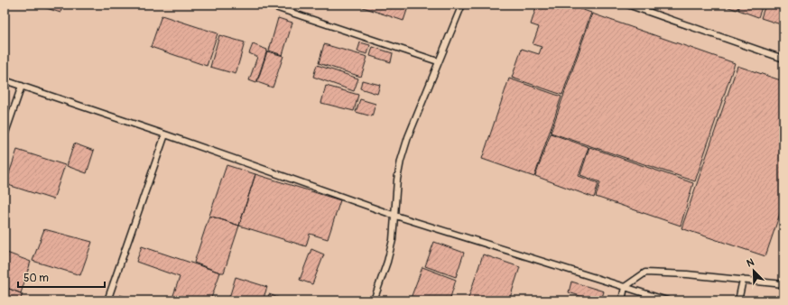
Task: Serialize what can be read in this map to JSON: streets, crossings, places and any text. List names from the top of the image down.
{
  "scale_bar": "50 m",
  "north": "top left"
}
